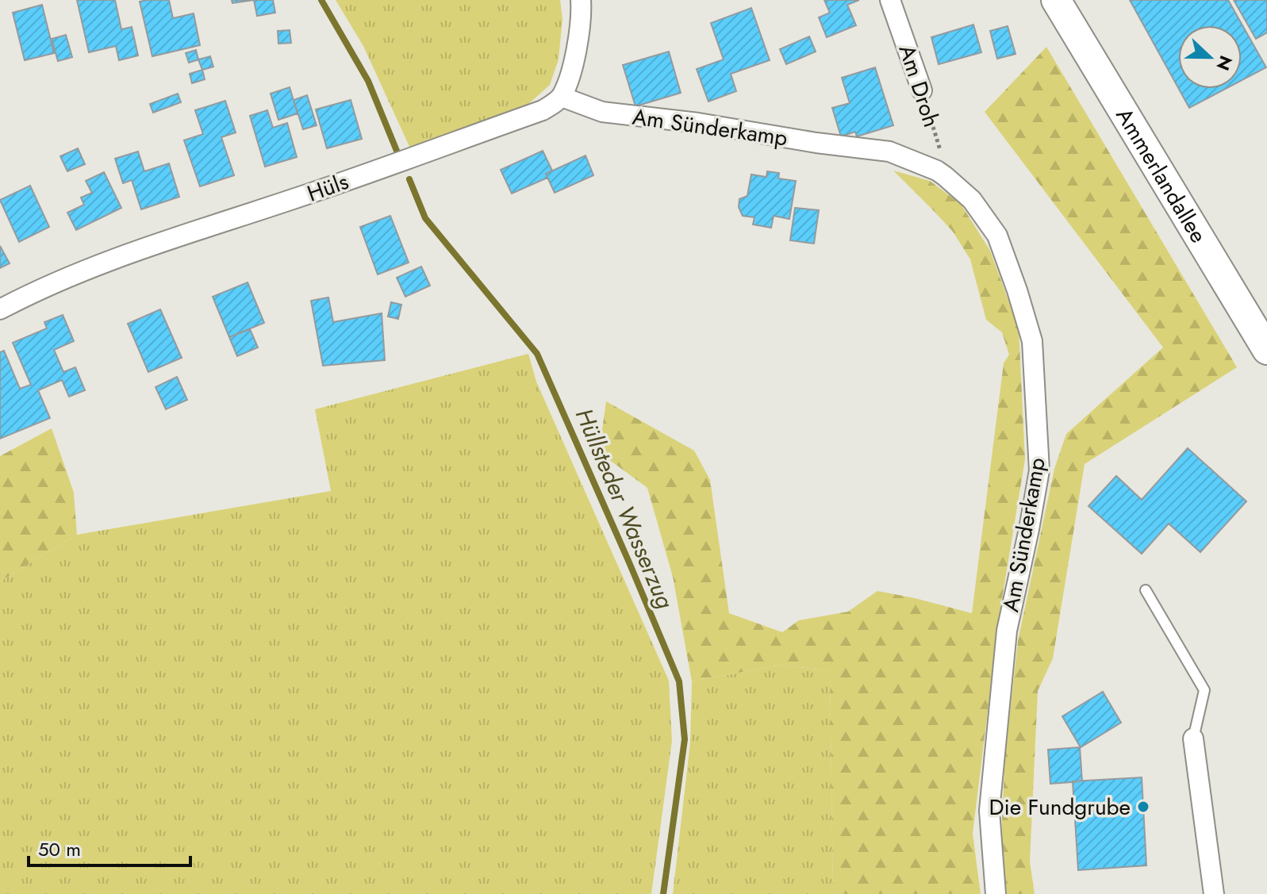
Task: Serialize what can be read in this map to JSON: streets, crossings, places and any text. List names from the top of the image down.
{
  "streets": {
    "main road": ["Ammerlandallee"],
    "street": ["Am Droh", "Am Sünderkamp", "Hüls"]
  },
  "crossings": [
    ["Am Droh", "Am Sünderkamp"],
    ["Am Sünderkamp", "Hüls"]
  ],
  "water": ["Hüllsteder Wasserzug"],
  "places": ["Die Fundgrube"],
  "scale_bar": "50 m",
  "north": "right"
}
